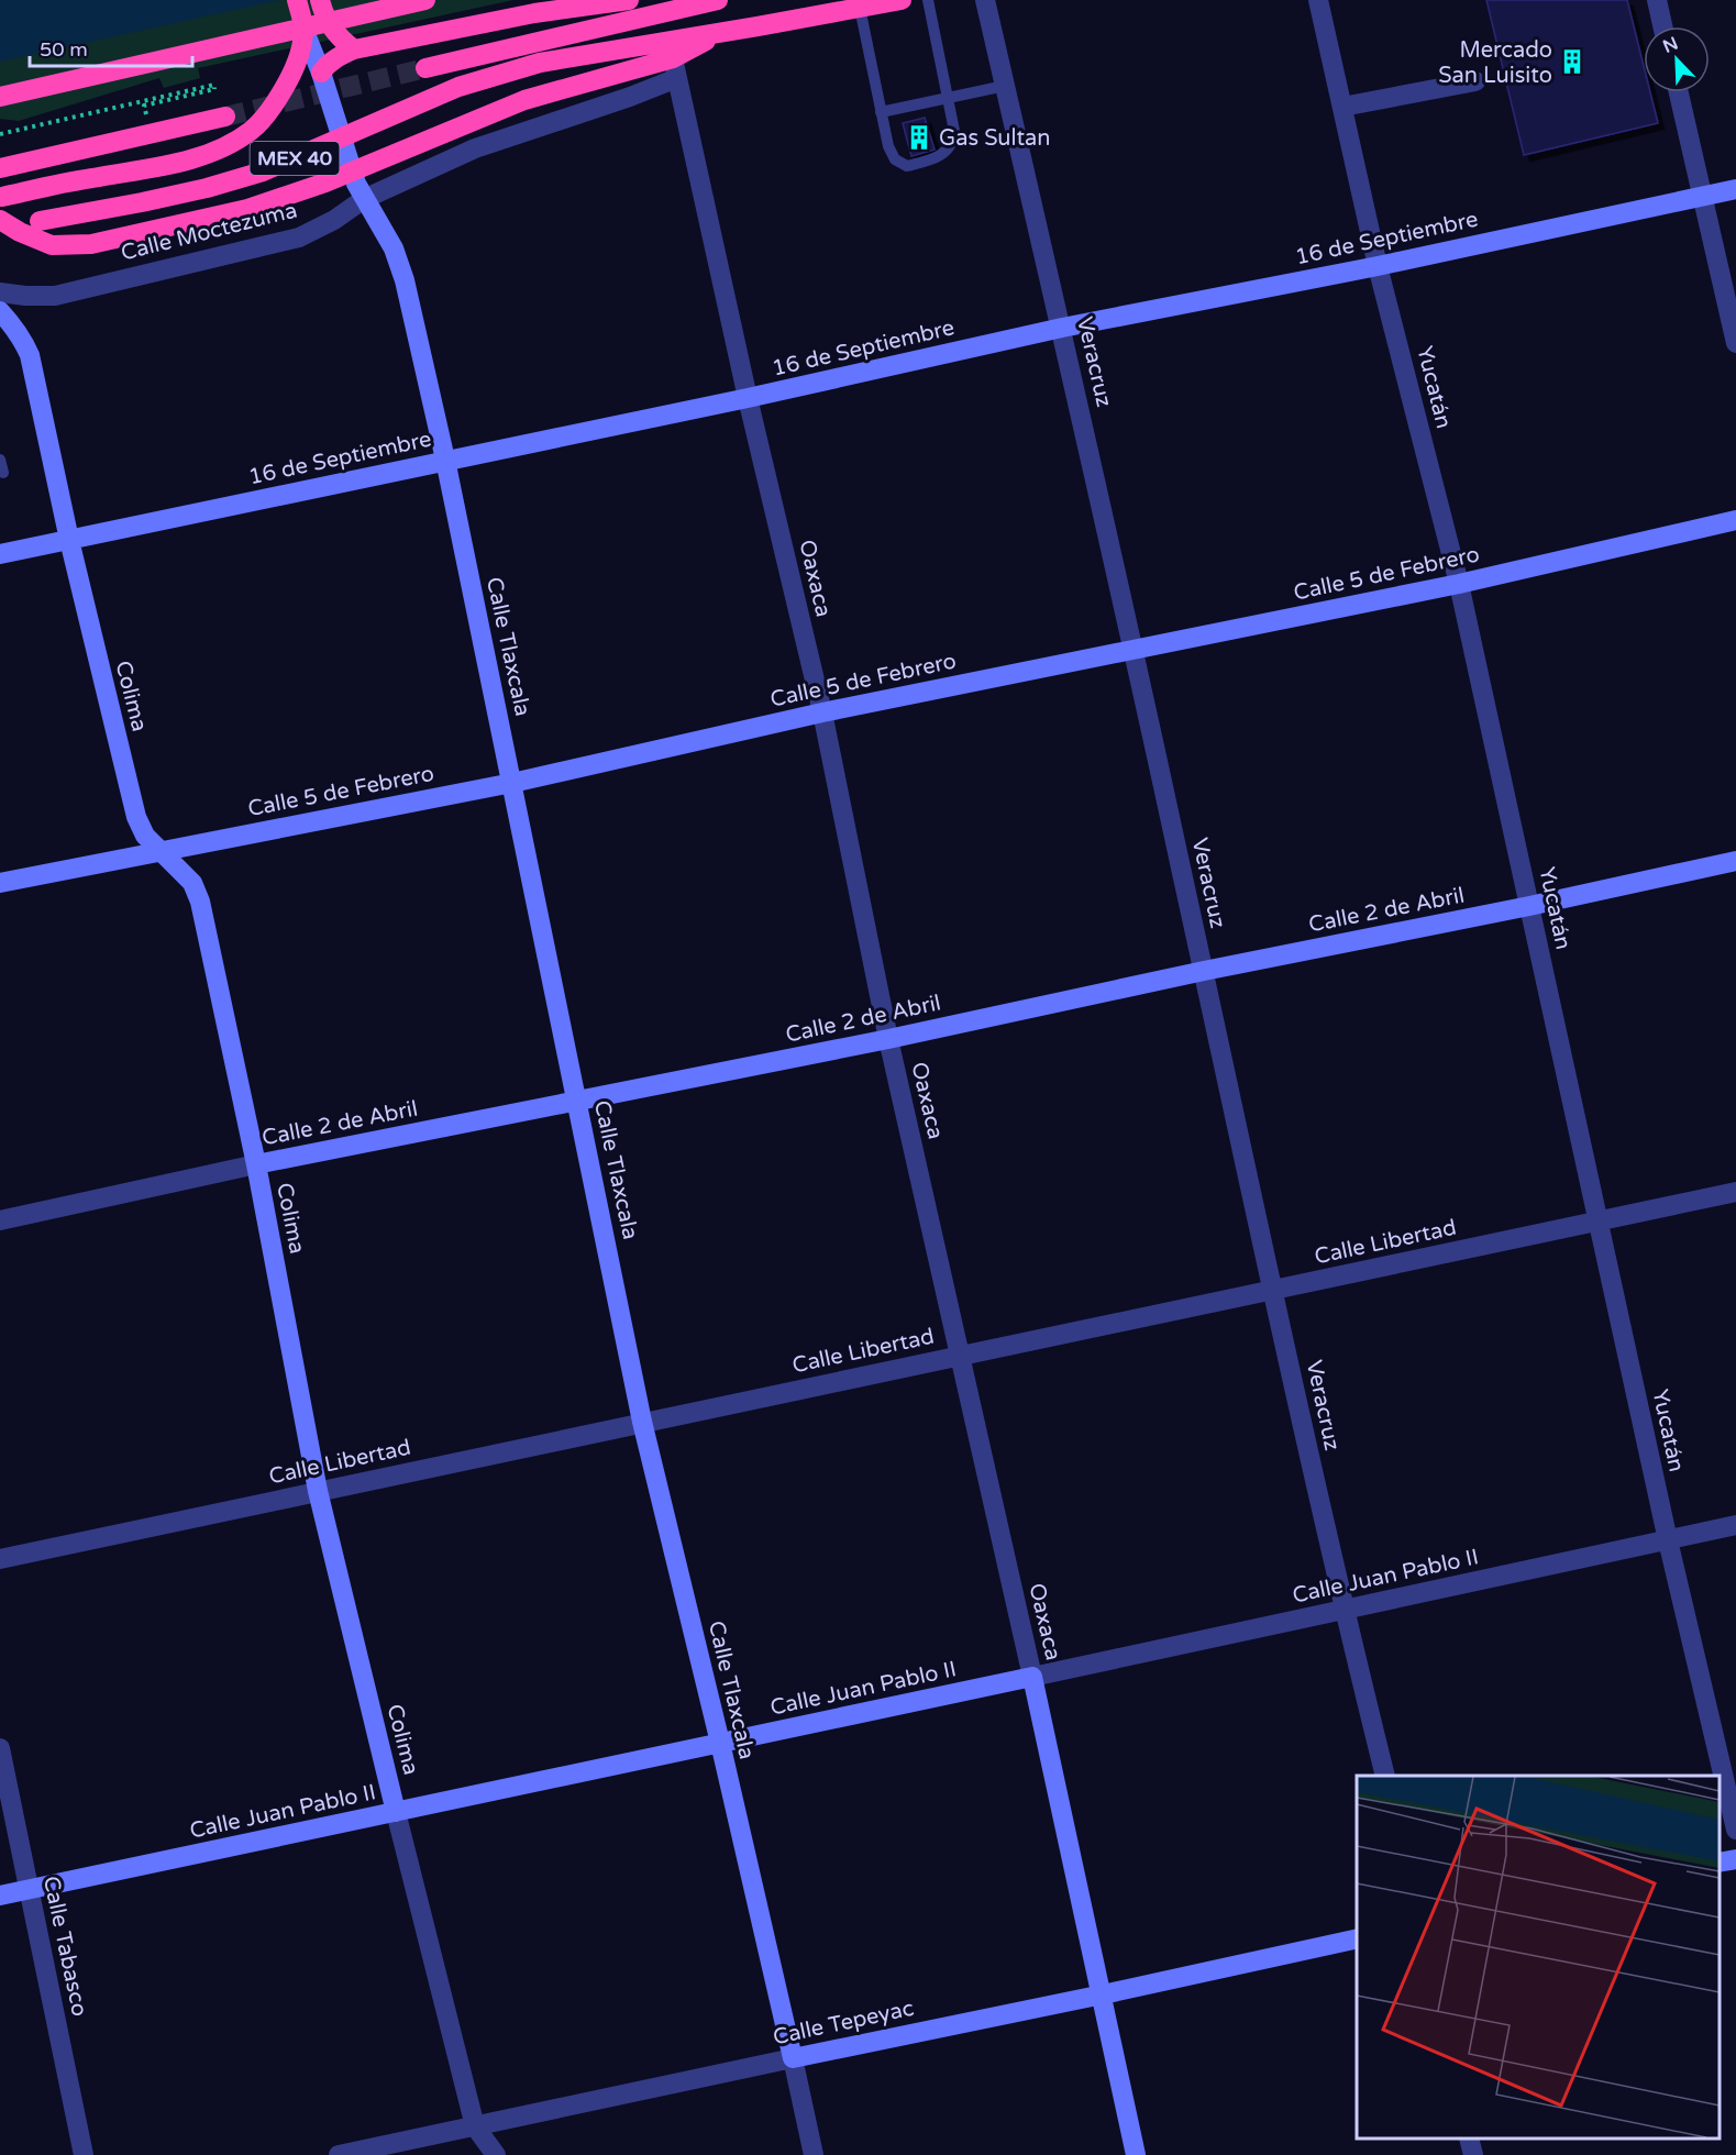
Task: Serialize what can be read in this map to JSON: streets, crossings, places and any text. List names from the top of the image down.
{
  "streets": {
    "highway": ["MEX 40"],
    "street": [
      "Calle Moctezuma",
      "16 de Septiembre",
      "Veracruz",
      "Yucatán",
      "Calle 5 de Febrero",
      "Oaxaca",
      "Calle Tlaxcala",
      "Colima",
      "Calle 2 de Abril",
      "Calle Libertad",
      "Calle Juan Pablo II",
      "Calle Tabasco",
      "Calle Tepeyac"
    ]
  },
  "crossings": [
    ["Calle Moctezuma", "Oaxaca"],
    ["Calle Moctezuma", "Calle Tlaxcala"],
    ["16 de Septiembre", "Veracruz"],
    ["16 de Septiembre", "Yucatán"],
    ["16 de Septiembre", "Oaxaca"],
    ["16 de Septiembre", "Calle Tlaxcala"],
    ["16 de Septiembre", "Colima"],
    ["Veracruz", "Calle 5 de Febrero"],
    ["Veracruz", "Calle 2 de Abril"],
    ["Veracruz", "Calle Libertad"],
    ["Veracruz", "Calle Juan Pablo II"],
    ["Yucatán", "Calle 5 de Febrero"],
    ["Yucatán", "Calle 2 de Abril"],
    ["Yucatán", "Calle Libertad"],
    ["Yucatán", "Calle Juan Pablo II"],
    ["Calle 5 de Febrero", "Oaxaca"],
    ["Calle 5 de Febrero", "Calle Tlaxcala"],
    ["Calle 5 de Febrero", "Colima"],
    ["Oaxaca", "Calle 2 de Abril"],
    ["Oaxaca", "Calle Libertad"],
    ["Oaxaca", "Calle Juan Pablo II"],
    ["Oaxaca", "Calle Tepeyac"],
    ["Calle Tlaxcala", "Calle 2 de Abril"],
    ["Calle Tlaxcala", "Calle Libertad"],
    ["Calle Tlaxcala", "Calle Juan Pablo II"],
    ["Calle Tlaxcala", "Calle Tepeyac"],
    ["Colima", "Calle 2 de Abril"],
    ["Colima", "Calle Libertad"],
    ["Colima", "Calle Juan Pablo II"],
    ["Colima", "Calle Tepeyac"],
    ["Calle Juan Pablo II", "Calle Tabasco"]
  ],
  "places": {
    "building": ["Mercado San Luisito", "Gas Sultan"]
  },
  "scale_bar": "50 m",
  "north": "top left"
}
